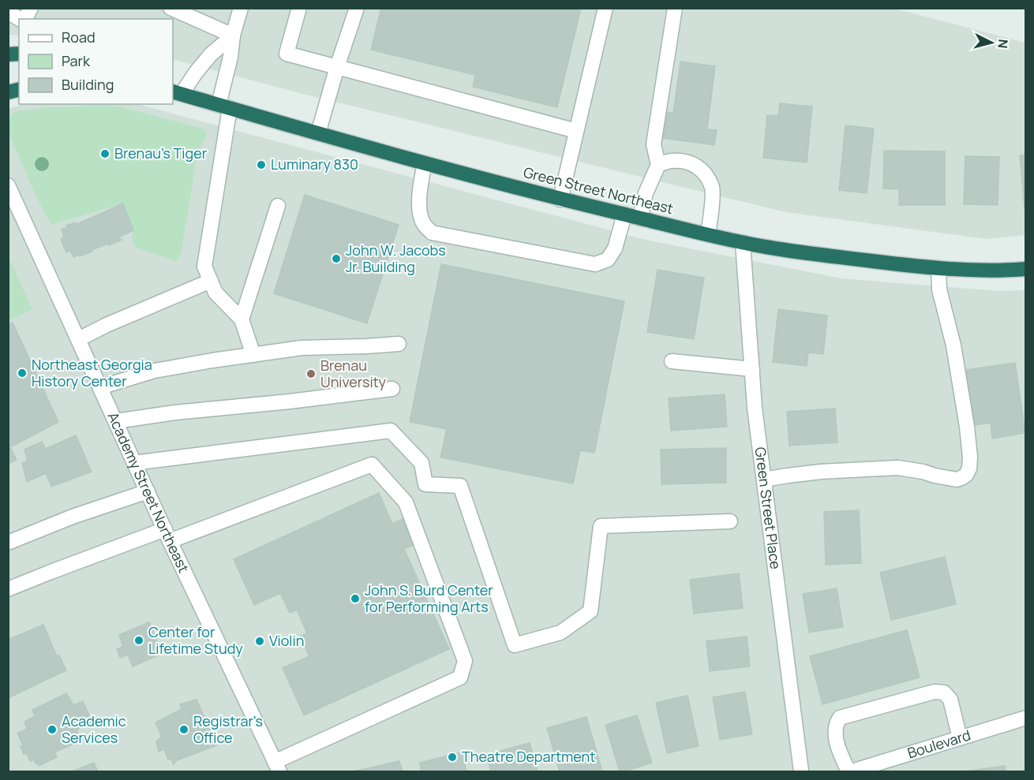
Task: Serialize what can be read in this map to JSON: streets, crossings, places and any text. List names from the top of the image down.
{
  "streets": {
    "highway": ["Green Street Northeast"],
    "street": ["Academy Street Northeast", "Green Street Place", "Boulevard"]
  },
  "crossings": [
    ["Green Street Northeast", "Green Street Place"]
  ],
  "places": [
    "Brenau's Tiger",
    "Luminary 830",
    "John W. Jacobs Jr. Building",
    "Northeast Georgia History Center",
    "Brenau University",
    "John S. Burd Center for Performing Arts",
    "Center for Lifetime Study",
    "Violin",
    "Academic Services",
    "Registrar's Office",
    "Theatre Department"
  ],
  "legend": ["Road", "Park", "Building"],
  "north": "right"
}
